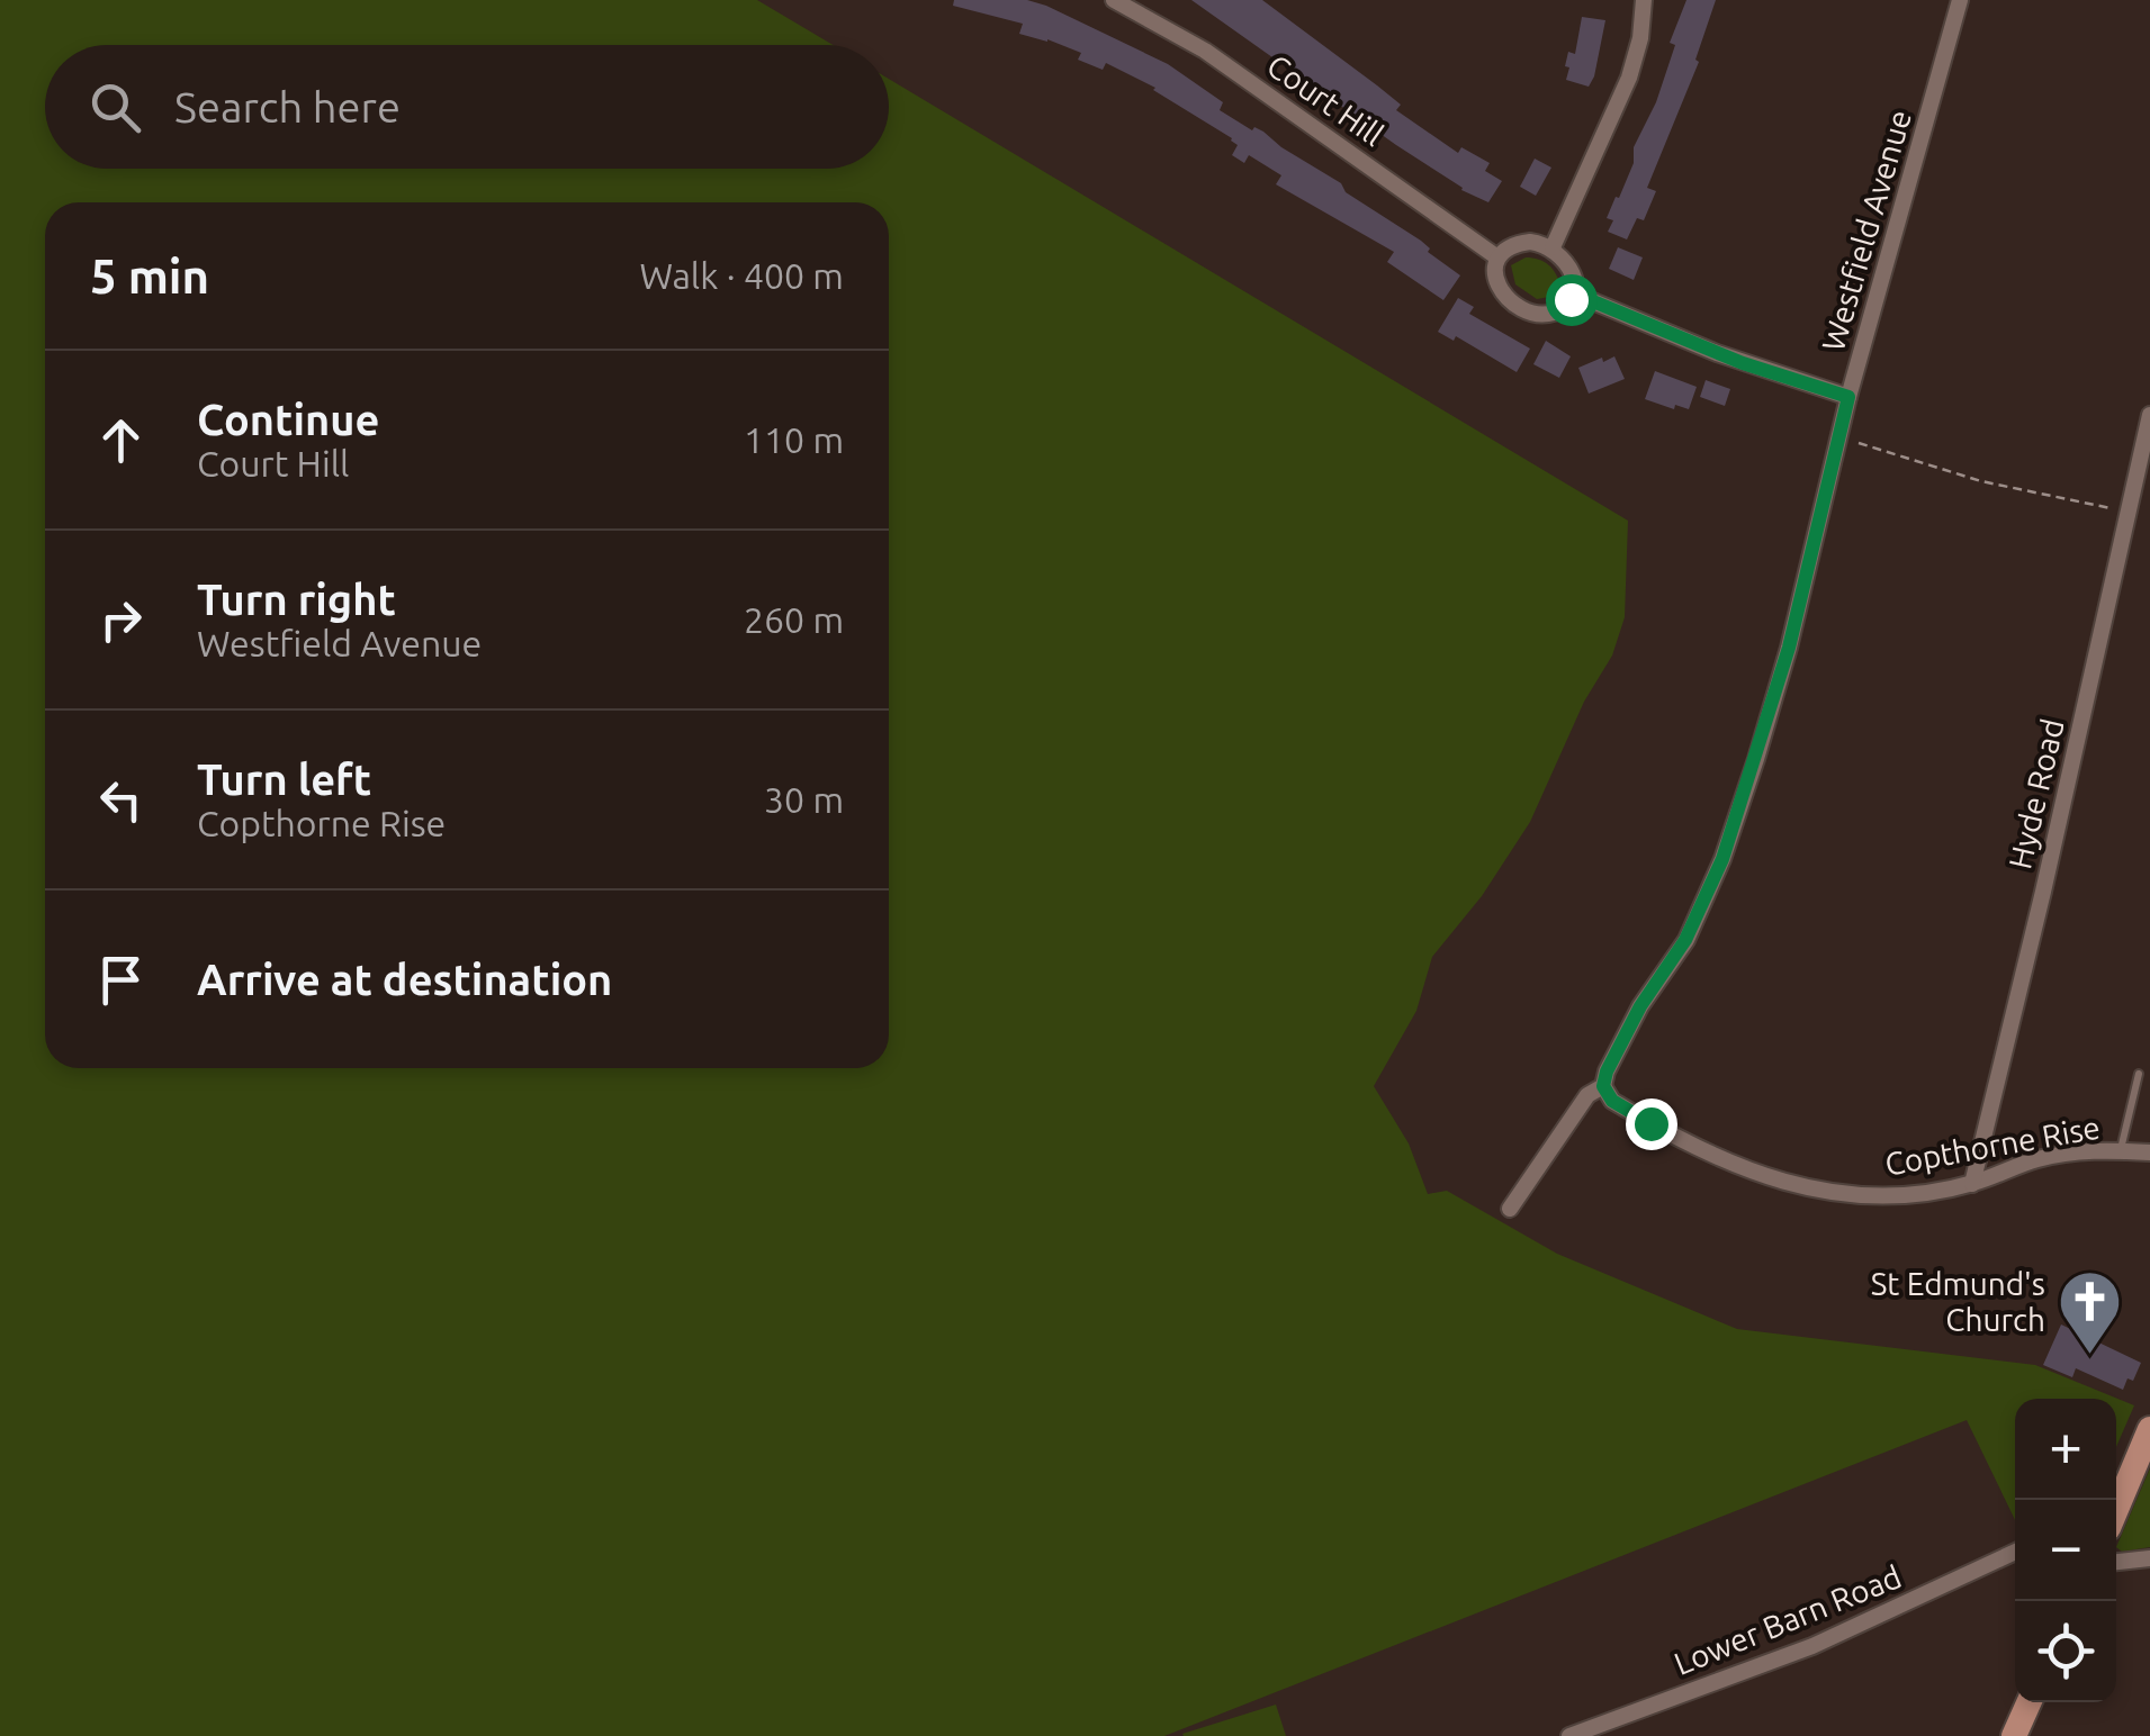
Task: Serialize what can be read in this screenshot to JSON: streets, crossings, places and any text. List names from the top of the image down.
{
  "streets": {
    "street": [
      "Court Hill",
      "Westfield Avenue",
      "Hyde Road",
      "Copthorne Rise",
      "Lower Barn Road"
    ]
  },
  "crossings": [
    ["Westfield Avenue", "Copthorne Rise"],
    ["Hyde Road", "Copthorne Rise"]
  ],
  "places": {
    "church": ["St Edmund's Church"]
  },
  "page": {
    "search": "Search here",
    "heading": ["5 min", "Walk · 400 m"],
    "list": [
      ["Continue", "Court Hill", "110 m"],
      ["Turn right", "Westfield Avenue", "260 m"],
      ["Turn left", "Copthorne Rise", "30 m"],
      "Arrive at destination"
    ],
    "map_buttons": ["+", "−"]
  }
}
